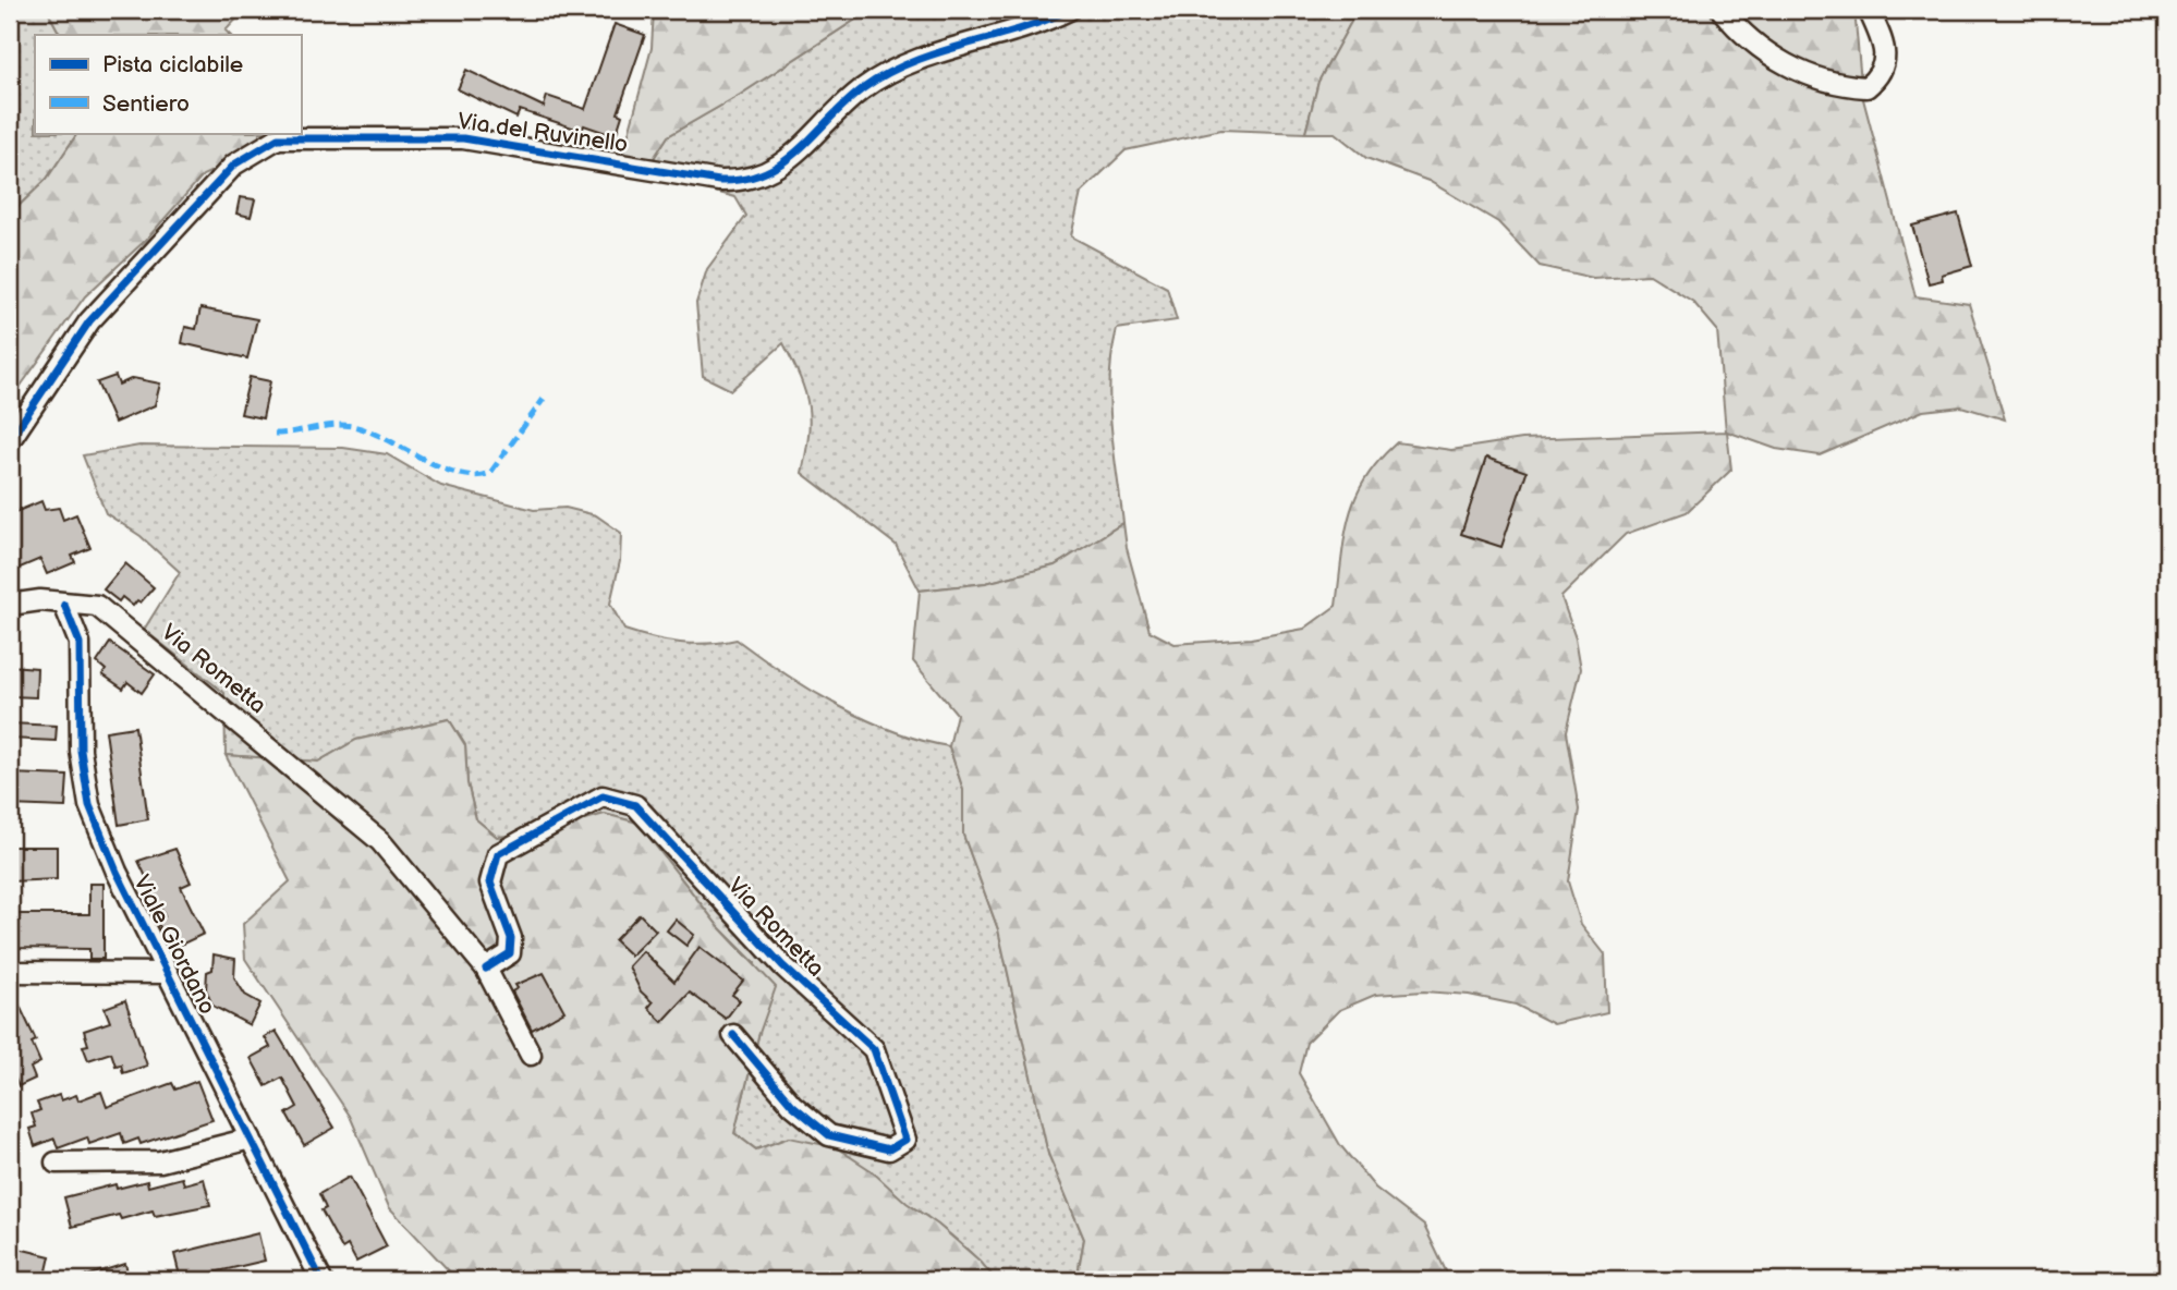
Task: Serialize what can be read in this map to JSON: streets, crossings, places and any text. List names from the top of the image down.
{
  "streets": {
    "street": ["Via del Ruvinello", "Via Rometta", "Viale Giordano"]
  },
  "crossings": [
    ["Via Rometta", "Viale Giordano"]
  ],
  "legend": ["Pista ciclabile", "Sentiero"]
}
